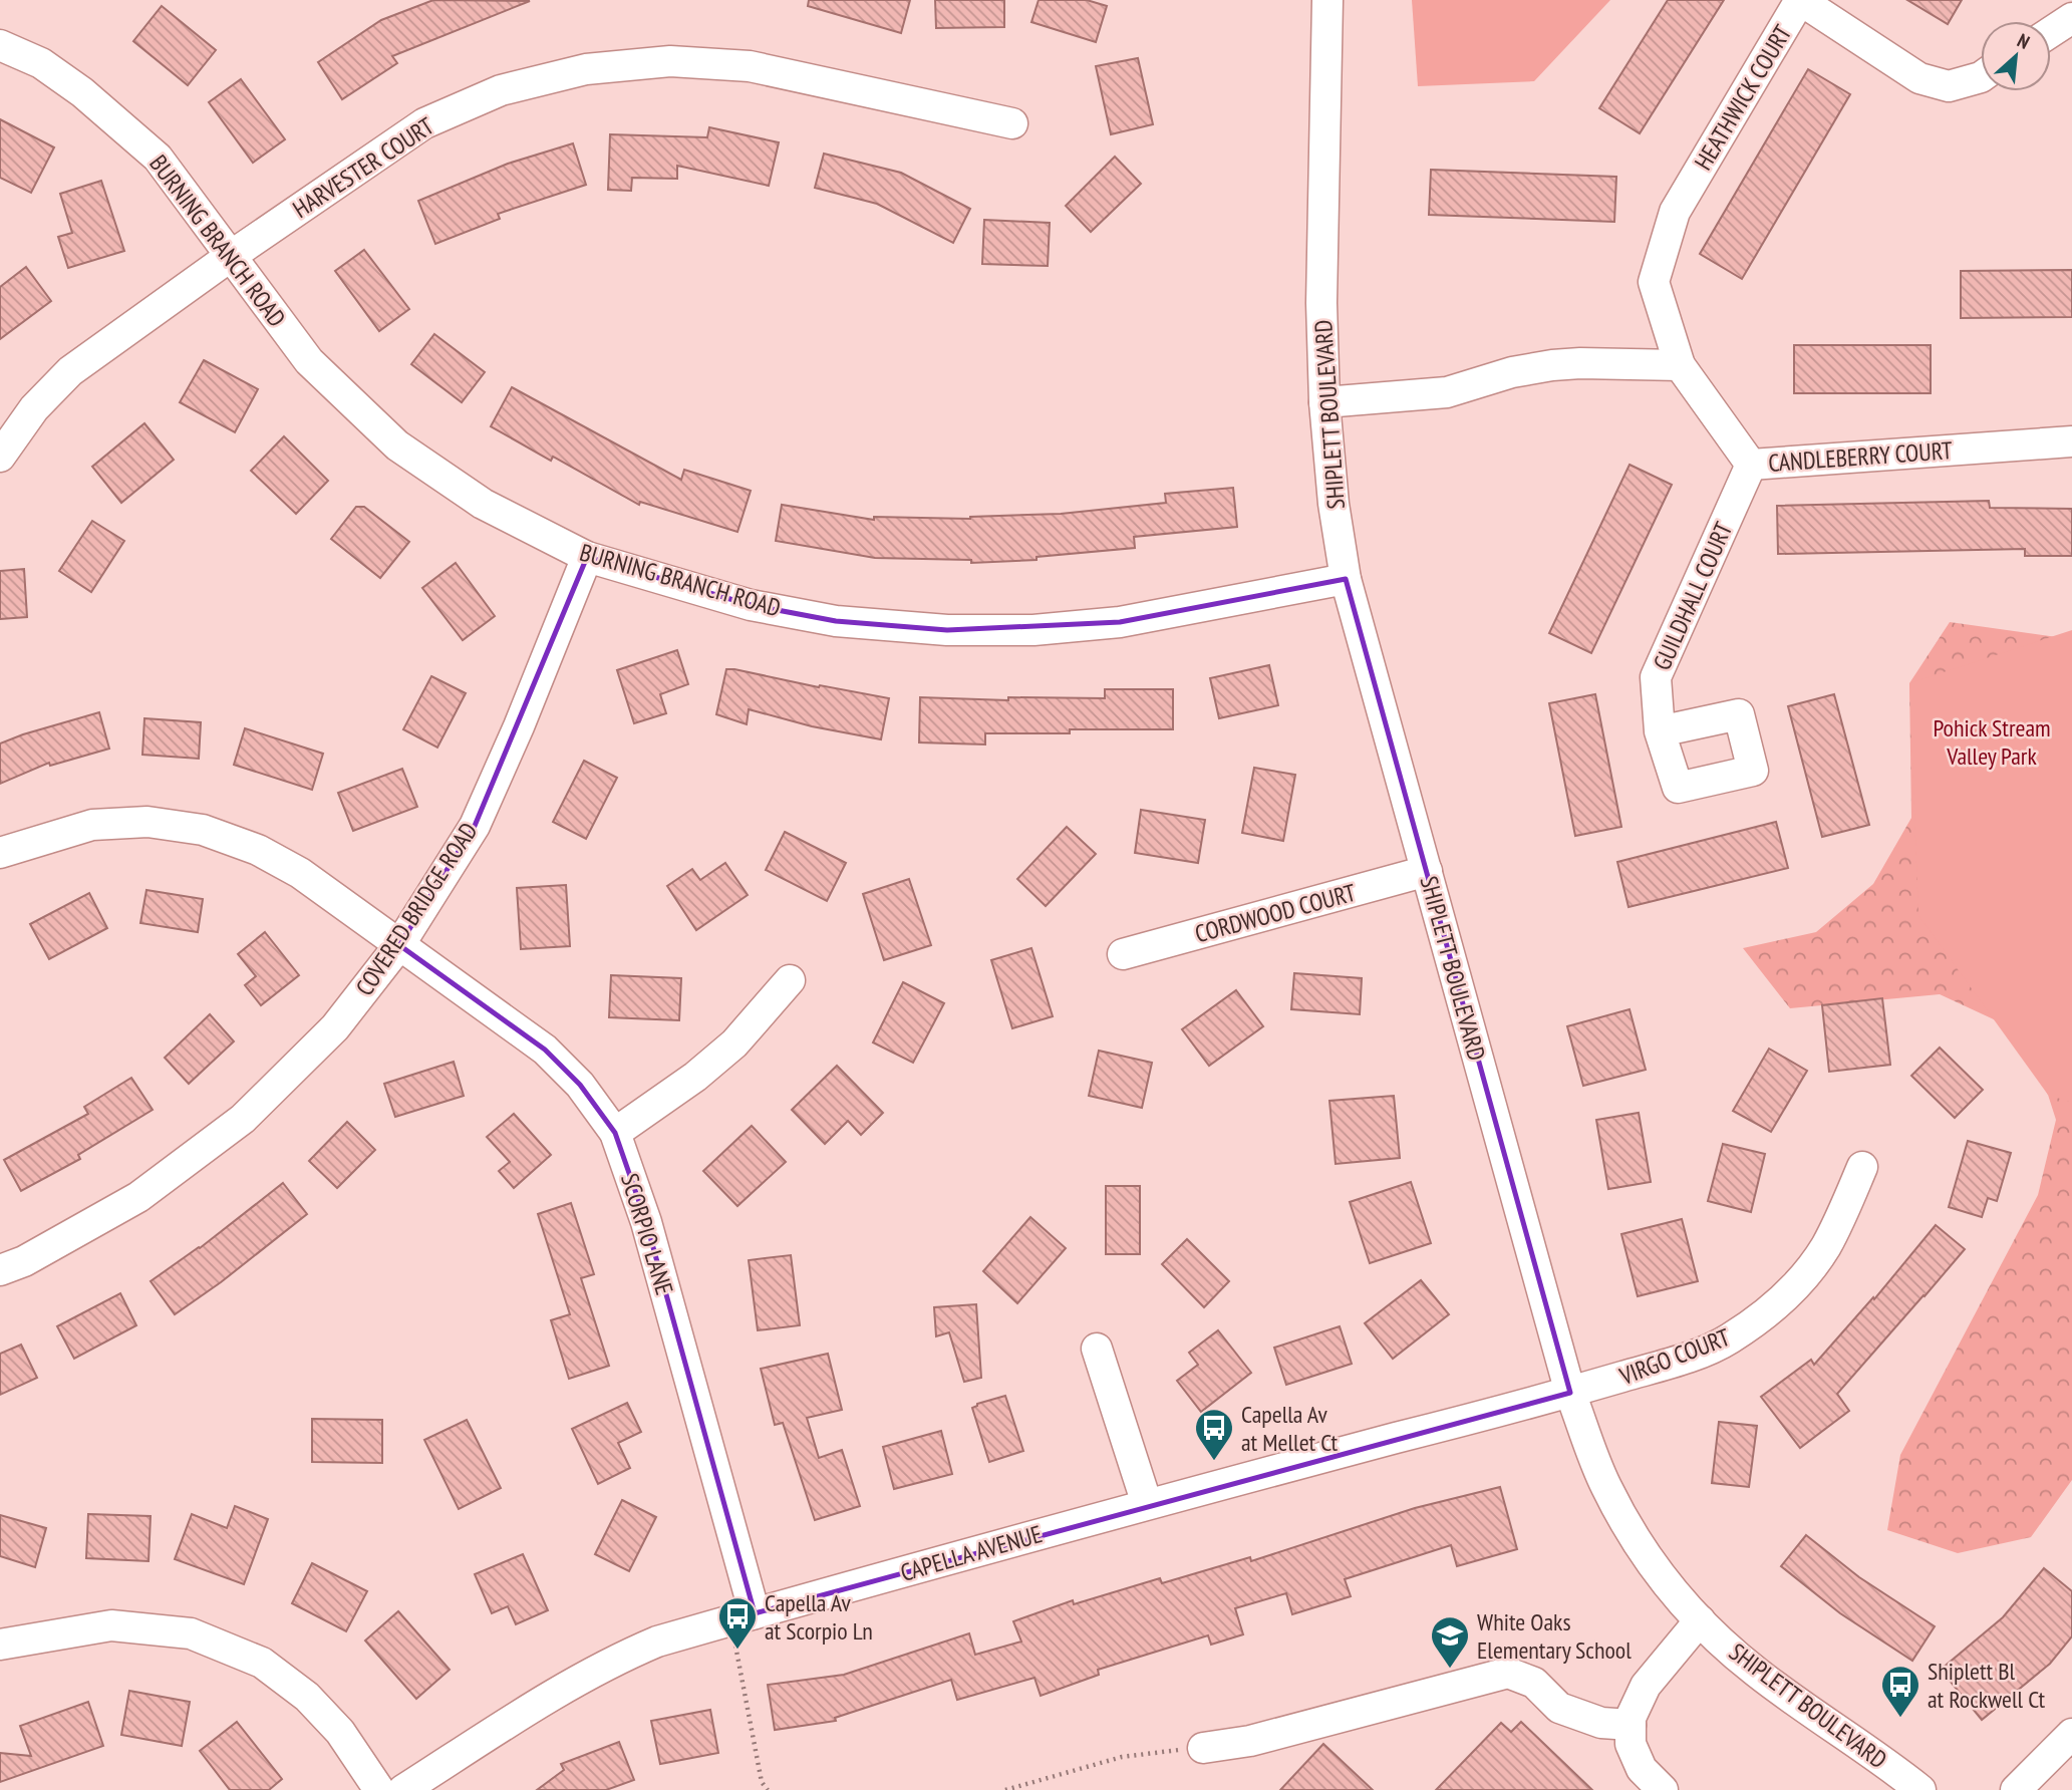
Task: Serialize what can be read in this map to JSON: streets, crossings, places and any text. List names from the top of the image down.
{
  "streets": {
    "street": [
      "HEATHWICK COURT",
      "HARVESTER COURT",
      "BURNING BRANCH ROAD",
      "SHIPLETT BOULEVARD",
      "CANDLEBERRY COURT",
      "GUILDHALL COURT",
      "COVERED BRIDGE ROAD",
      "CORDWOOD COURT",
      "SCORPIO LANE",
      "VIRGO COURT",
      "CAPELLA AVENUE"
    ]
  },
  "crossings": [
    ["HEATHWICK COURT", "CANDLEBERRY COURT"],
    ["HARVESTER COURT", "BURNING BRANCH ROAD"],
    ["BURNING BRANCH ROAD", "SHIPLETT BOULEVARD"],
    ["BURNING BRANCH ROAD", "COVERED BRIDGE ROAD"],
    ["SHIPLETT BOULEVARD", "CORDWOOD COURT"],
    ["SHIPLETT BOULEVARD", "VIRGO COURT"],
    ["SHIPLETT BOULEVARD", "CAPELLA AVENUE"],
    ["CANDLEBERRY COURT", "GUILDHALL COURT"],
    ["COVERED BRIDGE ROAD", "SCORPIO LANE"],
    ["SCORPIO LANE", "CAPELLA AVENUE"],
    ["VIRGO COURT", "CAPELLA AVENUE"]
  ],
  "parks": ["Pohick Stream Valley Park"],
  "places": {
    "bus stop": ["Capella Av at Mellet Ct", "Capella Av at Scorpio Ln", "Shiplett Bl at Rockwell Ct"],
    "school or university": ["White Oaks Elementary School"]
  },
  "north": "top right"
}
